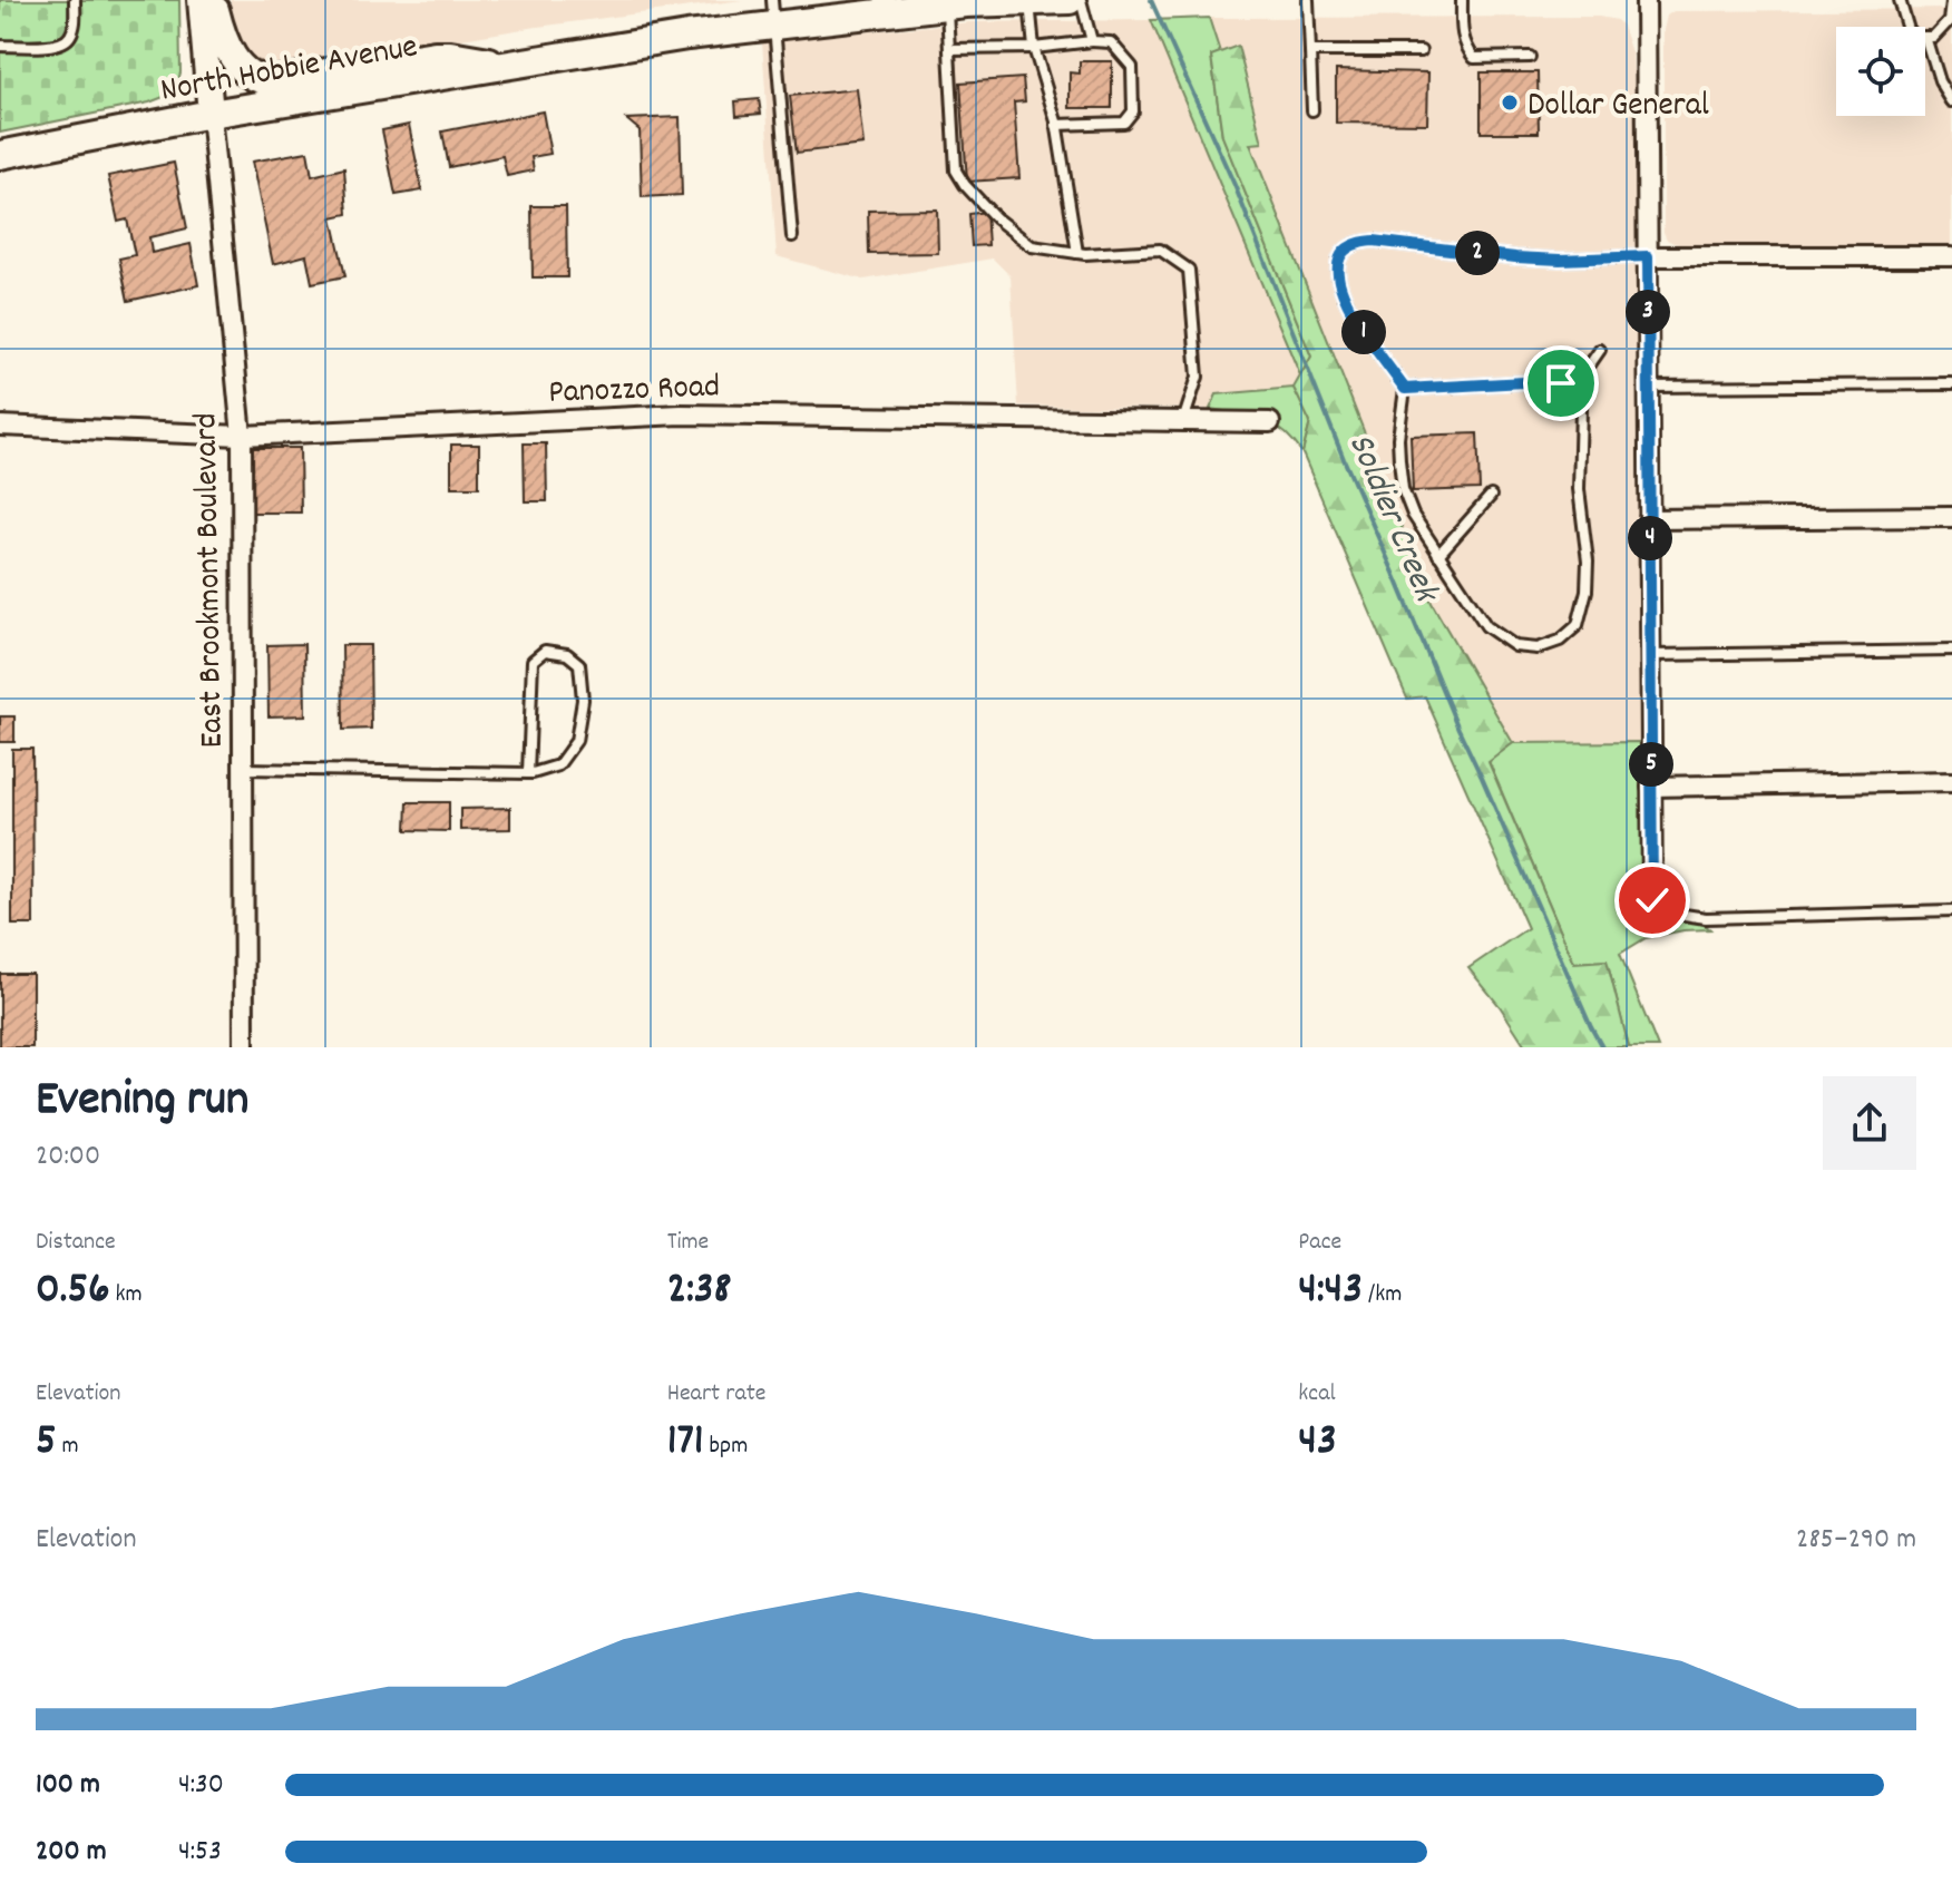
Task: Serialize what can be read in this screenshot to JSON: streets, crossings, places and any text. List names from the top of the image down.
{
  "streets": {
    "main road": ["North Hobbie Avenue", "East Brookmont Boulevard"],
    "street": ["Panozzo Road"]
  },
  "crossings": [
    ["North Hobbie Avenue", "East Brookmont Boulevard"],
    ["Panozzo Road", "East Brookmont Boulevard"]
  ],
  "water": ["Soldier Creek"],
  "places": ["Dollar General"],
  "page": {
    "pins": [
      "2",
      "3",
      "1",
      "4",
      "5"
    ],
    "heading": ["Evening run", "20:00"],
    "stats": [
      ["Distance", "0.56 km"],
      ["Time", "2:38"],
      ["Pace", "4:43 /km"],
      ["Elevation", "5 m"],
      ["Heart rate", "171 bpm"],
      ["kcal", "43"]
    ],
    "chart": ["Elevation", "285–290 m"],
    "list": [
      {
        "name": "100 m",
        "note": "4:30"
      },
      {
        "name": "200 m",
        "note": "4:53"
      }
    ]
  }
}
